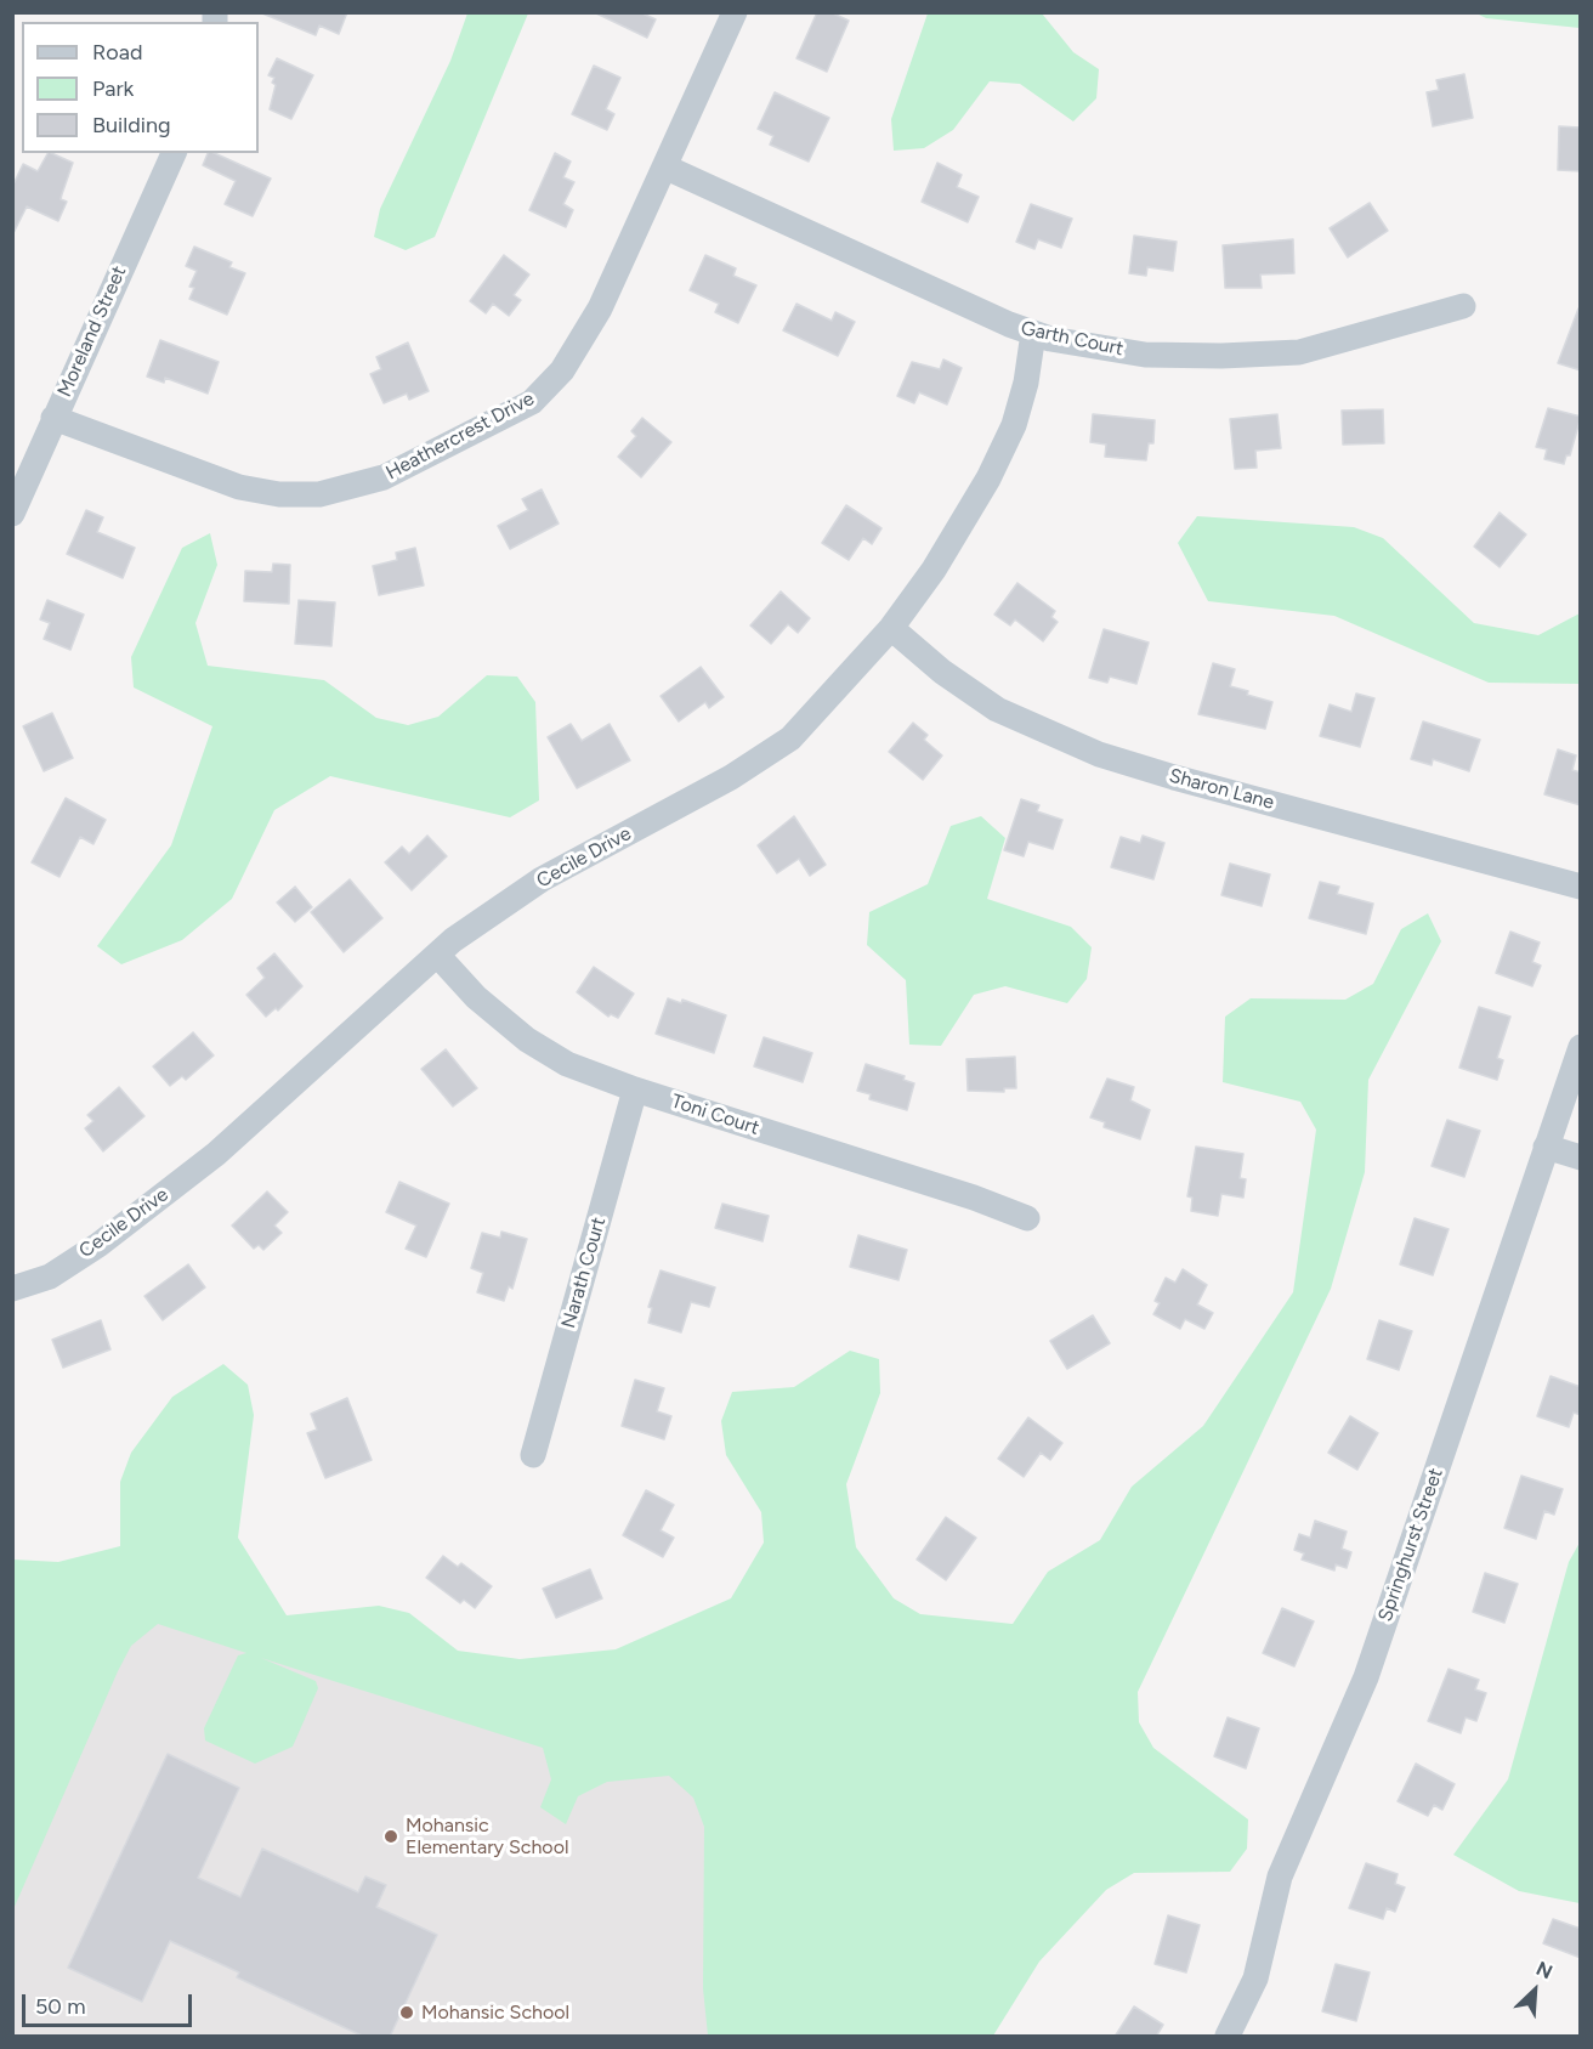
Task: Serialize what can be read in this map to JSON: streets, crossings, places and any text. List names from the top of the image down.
{
  "streets": {
    "street": [
      "Moreland Street",
      "Garth Court",
      "Heathercrest Drive",
      "Sharon Lane",
      "Cecile Drive",
      "Toni Court",
      "Narath Court",
      "Springhurst Street"
    ]
  },
  "crossings": [
    ["Moreland Street", "Heathercrest Drive"],
    ["Garth Court", "Heathercrest Drive"],
    ["Garth Court", "Cecile Drive"],
    ["Sharon Lane", "Cecile Drive"],
    ["Cecile Drive", "Toni Court"],
    ["Toni Court", "Narath Court"]
  ],
  "places": ["Mohansic Elementary School", "Mohansic School"],
  "legend": ["Road", "Park", "Building"],
  "scale_bar": "50 m",
  "north": "top right"
}
